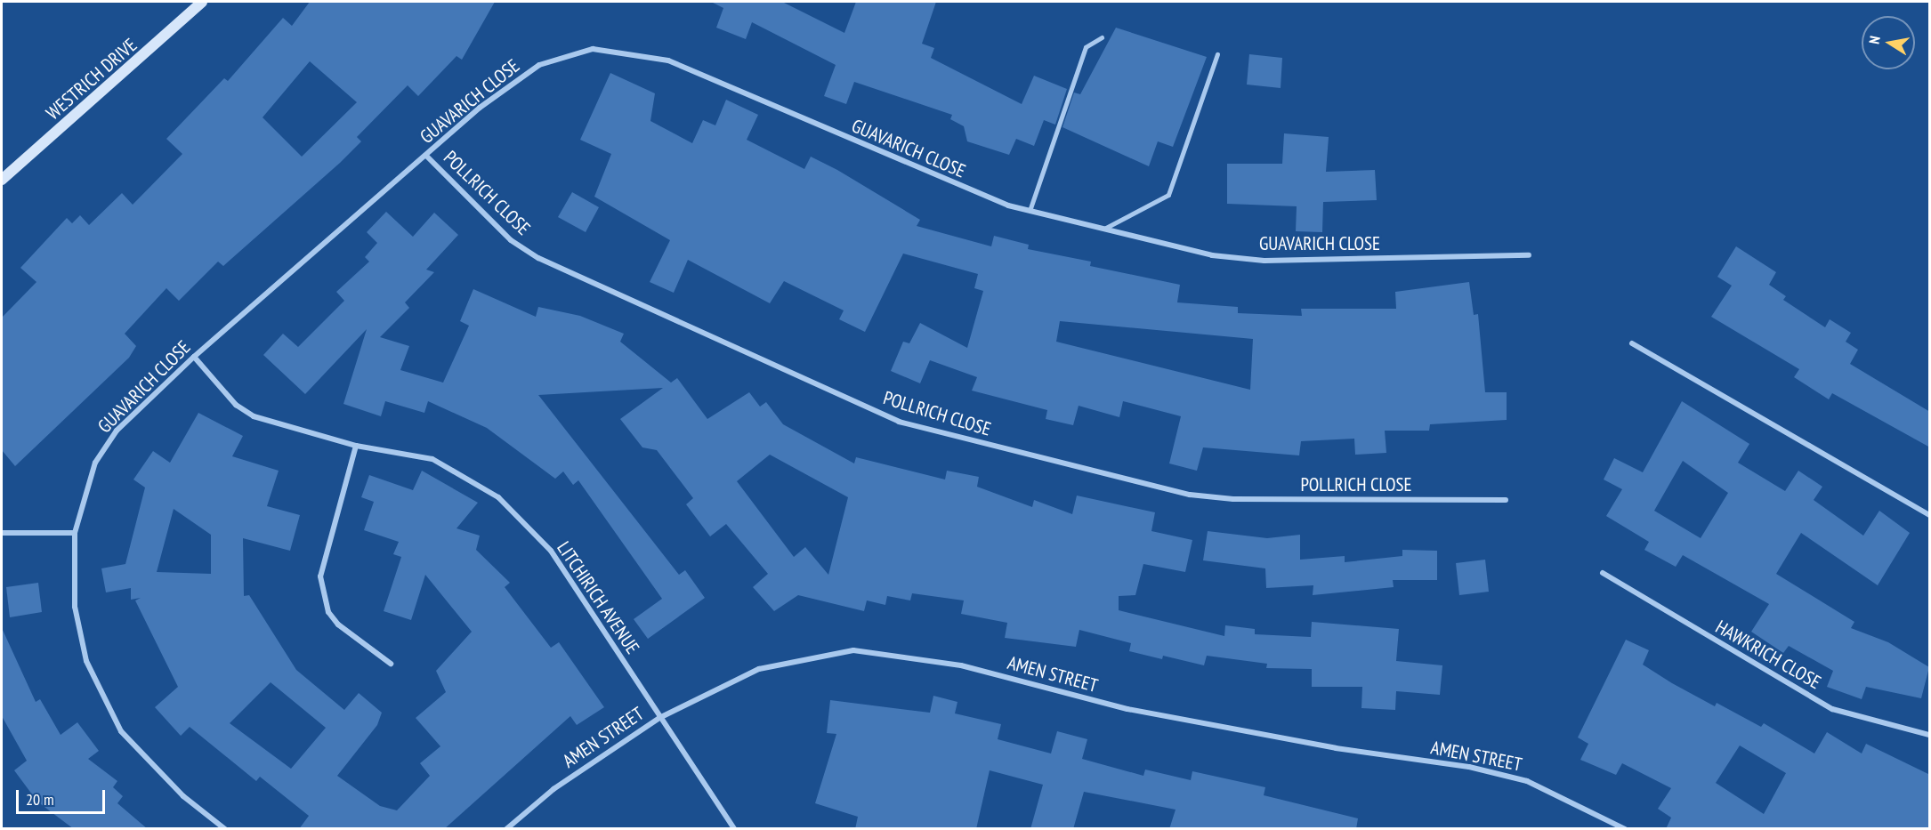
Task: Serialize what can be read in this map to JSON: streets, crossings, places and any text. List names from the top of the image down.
{
  "streets": {
    "street": [
      "WESTRICH DRIVE",
      "GUAVARICH CLOSE",
      "POLLRICH CLOSE",
      "LITCHIRICH AVENUE",
      "HAWKRICH CLOSE",
      "AMEN STREET"
    ]
  },
  "crossings": [
    ["GUAVARICH CLOSE", "POLLRICH CLOSE"],
    ["GUAVARICH CLOSE", "LITCHIRICH AVENUE"],
    ["LITCHIRICH AVENUE", "AMEN STREET"]
  ],
  "scale_bar": "20 m",
  "north": "left"
}
